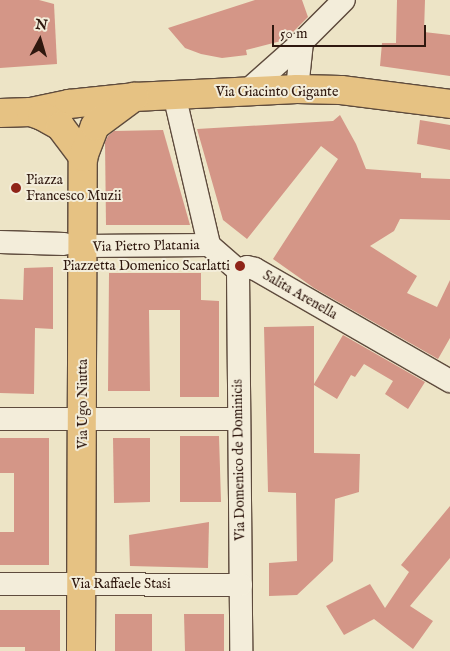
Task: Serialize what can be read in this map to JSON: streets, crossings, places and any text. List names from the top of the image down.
{
  "streets": {
    "main road": ["Via Giacinto Gigante", "Via Ugo Niutta"],
    "street": [
      "Via Pietro Platania",
      "Salita Arenella",
      "Via Domenico de Dominicis",
      "Via Raffaele Stasi"
    ]
  },
  "crossings": [
    ["Via Pietro Platania", "Via Ugo Niutta"],
    ["Salita Arenella", "Via Domenico de Dominicis"],
    ["Via Ugo Niutta", "Via Raffaele Stasi"],
    ["Via Domenico de Dominicis", "Via Raffaele Stasi"]
  ],
  "places": ["Piazza Francesco Muzii", "Piazzetta Domenico Scarlatti"],
  "scale_bar": "50 m",
  "north": "top"
}
